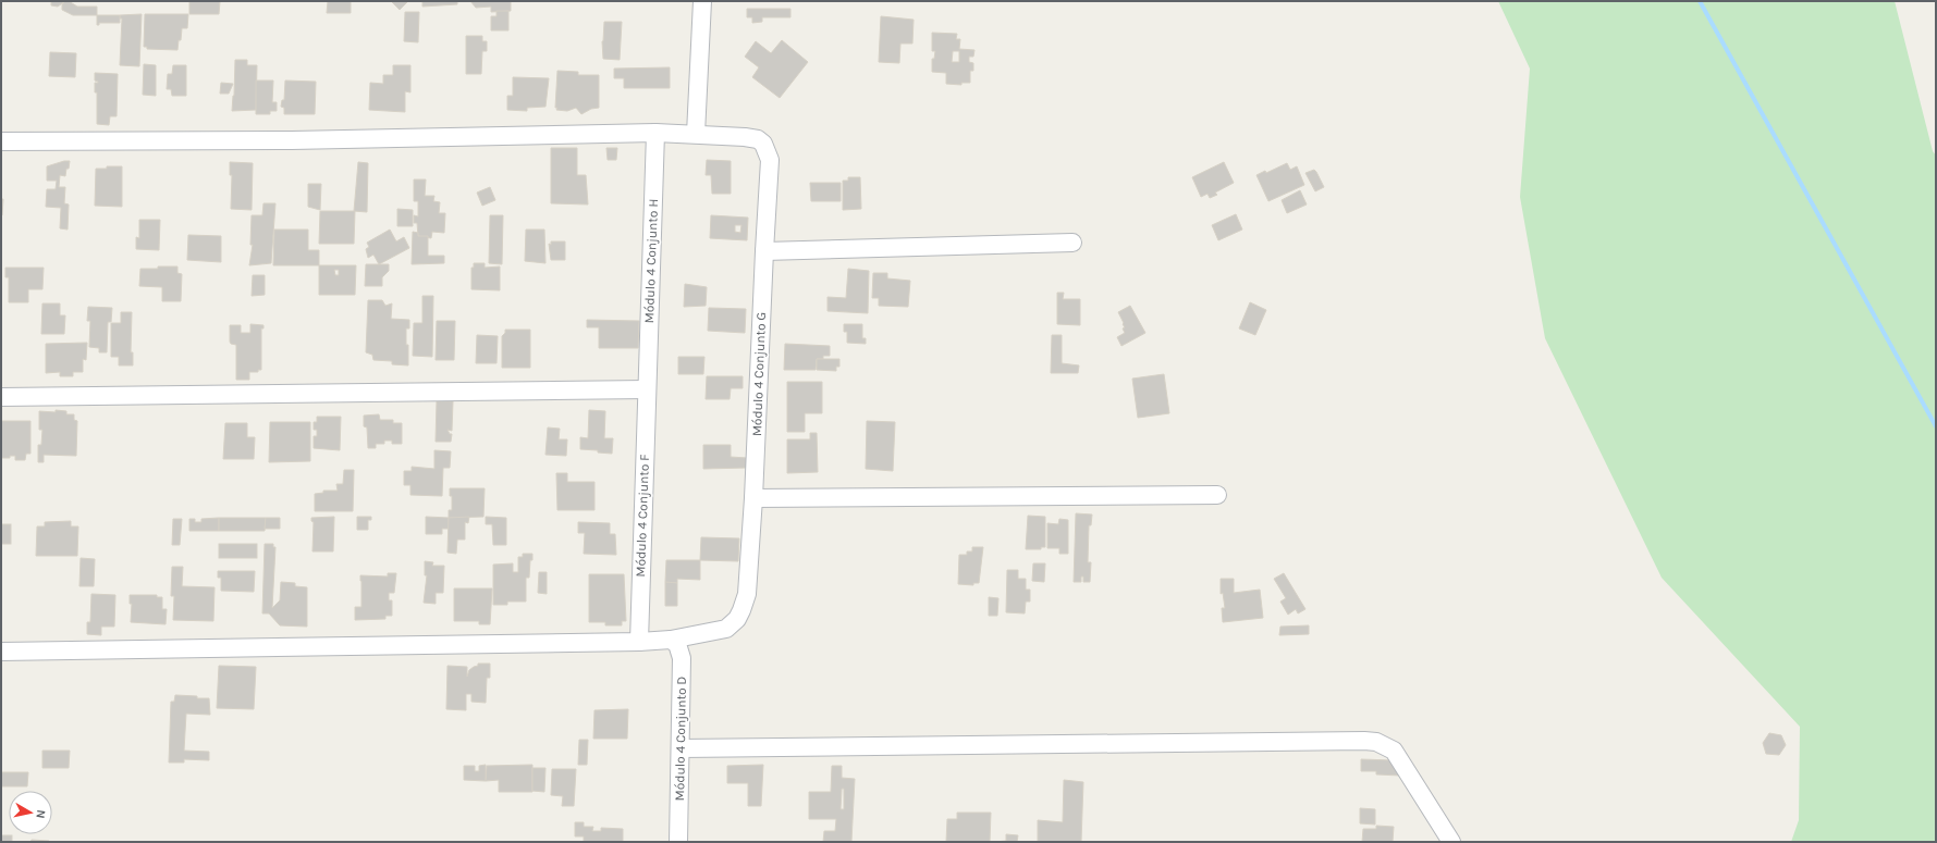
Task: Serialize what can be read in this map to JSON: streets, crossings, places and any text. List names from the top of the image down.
{
  "streets": {
    "street": [
      "Módulo 4 Conjunto H",
      "Módulo 4 Conjunto G",
      "Módulo 4 Conjunto F",
      "Módulo 4 Conjunto D"
    ]
  },
  "crossings": [
    ["Módulo 4 Conjunto H", "Módulo 4 Conjunto G"],
    ["Módulo 4 Conjunto H", "Módulo 4 Conjunto F"],
    ["Módulo 4 Conjunto G", "Módulo 4 Conjunto F"],
    ["Módulo 4 Conjunto G", "Módulo 4 Conjunto D"]
  ],
  "north": "right"
}
